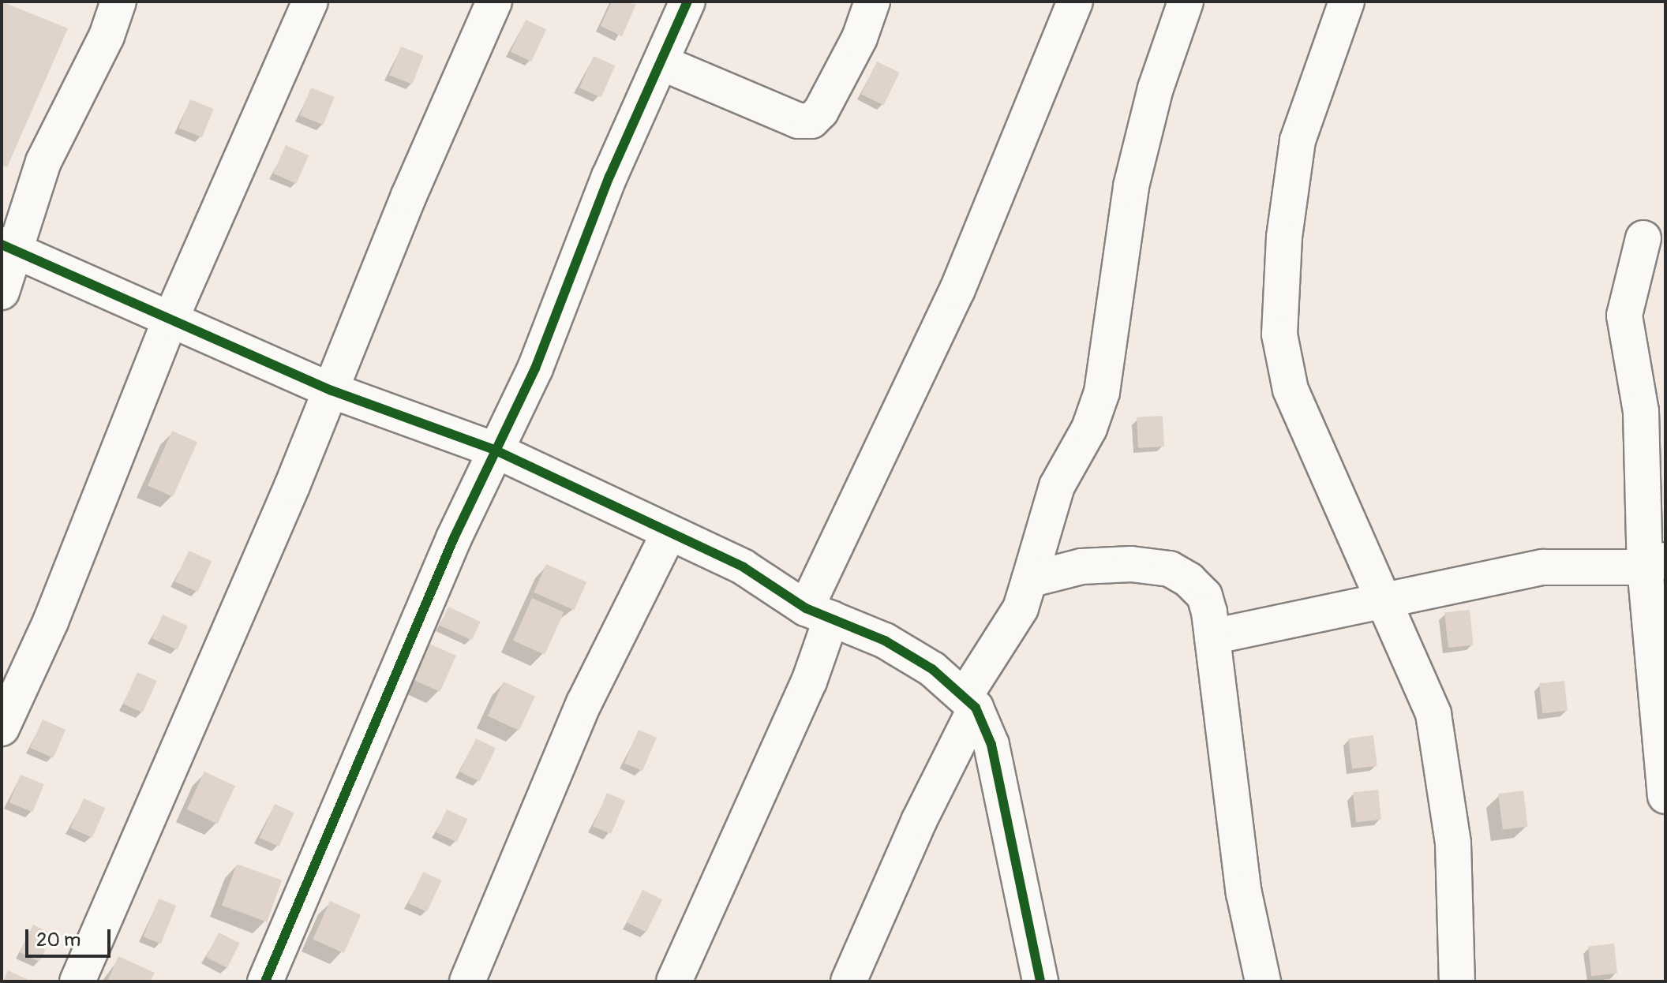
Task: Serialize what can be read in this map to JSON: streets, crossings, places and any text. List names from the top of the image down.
{
  "scale_bar": "20 m"
}
